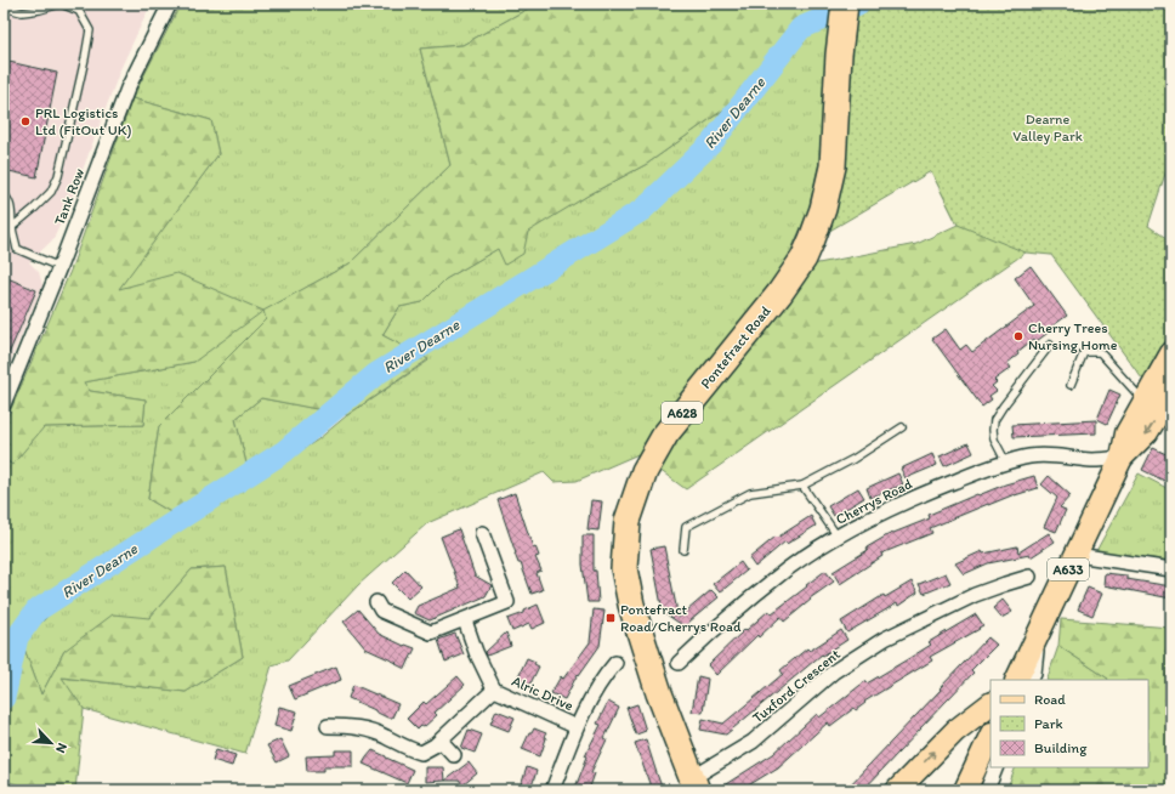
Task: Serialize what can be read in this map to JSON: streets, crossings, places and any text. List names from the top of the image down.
{
  "streets": {
    "highway": ["Pontefract Road", "A628"],
    "main road": ["A633"],
    "street": [
      "Tank Row",
      "Cherrys Road",
      "Tuxford Crescent",
      "Alric Drive"
    ]
  },
  "crossings": [
    ["Pontefract Road", "Tuxford Crescent"],
    ["Cherrys Road", "A633"]
  ],
  "water": ["River Dearne"],
  "parks": ["Dearne Valley Park"],
  "places": {
    "other": ["PRL Logistics Ltd (FitOut UK)", "Cherry Trees Nursing Home"],
    "transit": ["Pontefract Road/Cherrys Road"]
  },
  "legend": ["Road", "Park", "Building"],
  "north": "bottom right"
}
